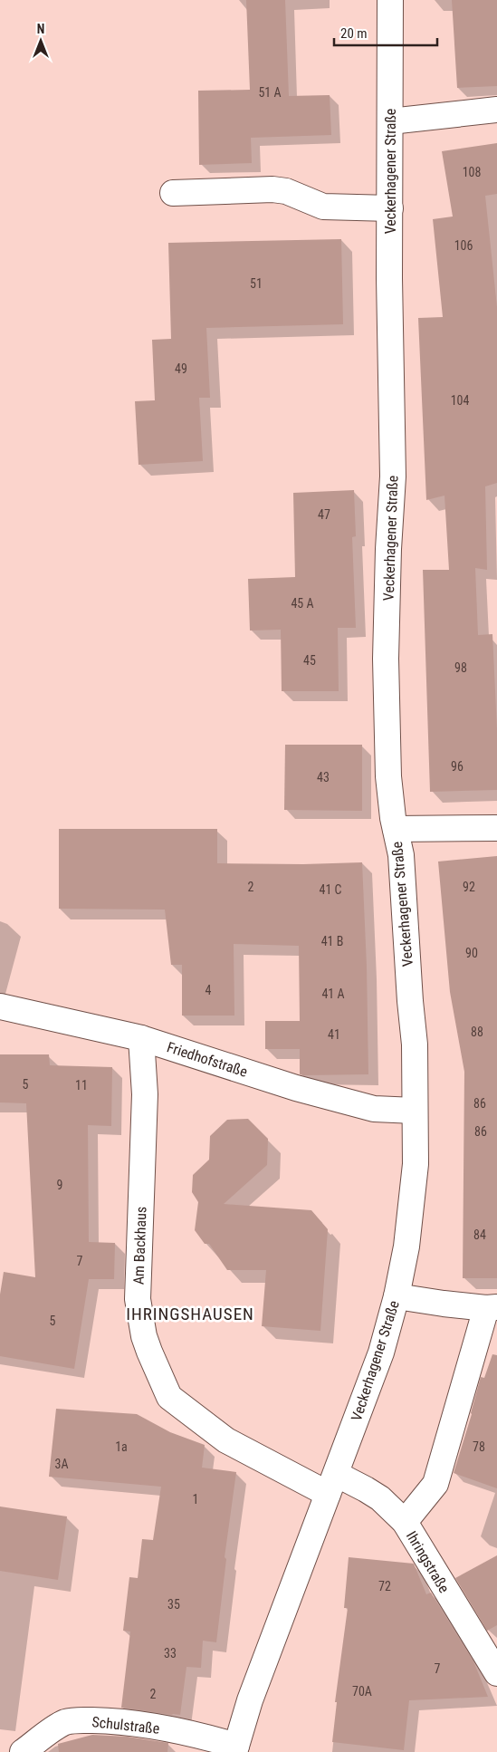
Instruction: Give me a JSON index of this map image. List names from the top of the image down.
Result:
{
  "streets": {
    "street": [
      "Veckerhagener Straße",
      "Friedhofstraße",
      "Am Backhaus",
      "Ihringstraße",
      "Schulstraße"
    ]
  },
  "crossings": [
    ["Veckerhagener Straße", "Friedhofstraße"],
    ["Veckerhagener Straße", "Am Backhaus"],
    ["Veckerhagener Straße", "Ihringstraße"],
    ["Veckerhagener Straße", "Schulstraße"],
    ["Friedhofstraße", "Am Backhaus"],
    ["Am Backhaus", "Ihringstraße"]
  ],
  "districts": ["IHRINGSHAUSEN"],
  "house_numbers": [
    "51 A",
    "108",
    "106",
    "51",
    "49",
    "104",
    "47",
    "45 A",
    "45",
    "98",
    "96",
    "43",
    "2",
    "92",
    "41 C",
    "41 B",
    "90",
    "4",
    "41 A",
    "88",
    "41",
    "5",
    "11",
    "86",
    "86",
    "9",
    "84",
    "7",
    "5",
    "1a",
    "78",
    "3A",
    "1",
    "72",
    "35",
    "33",
    "7",
    "70A",
    "2"
  ],
  "scale_bar": "20 m",
  "north": "top"
}
